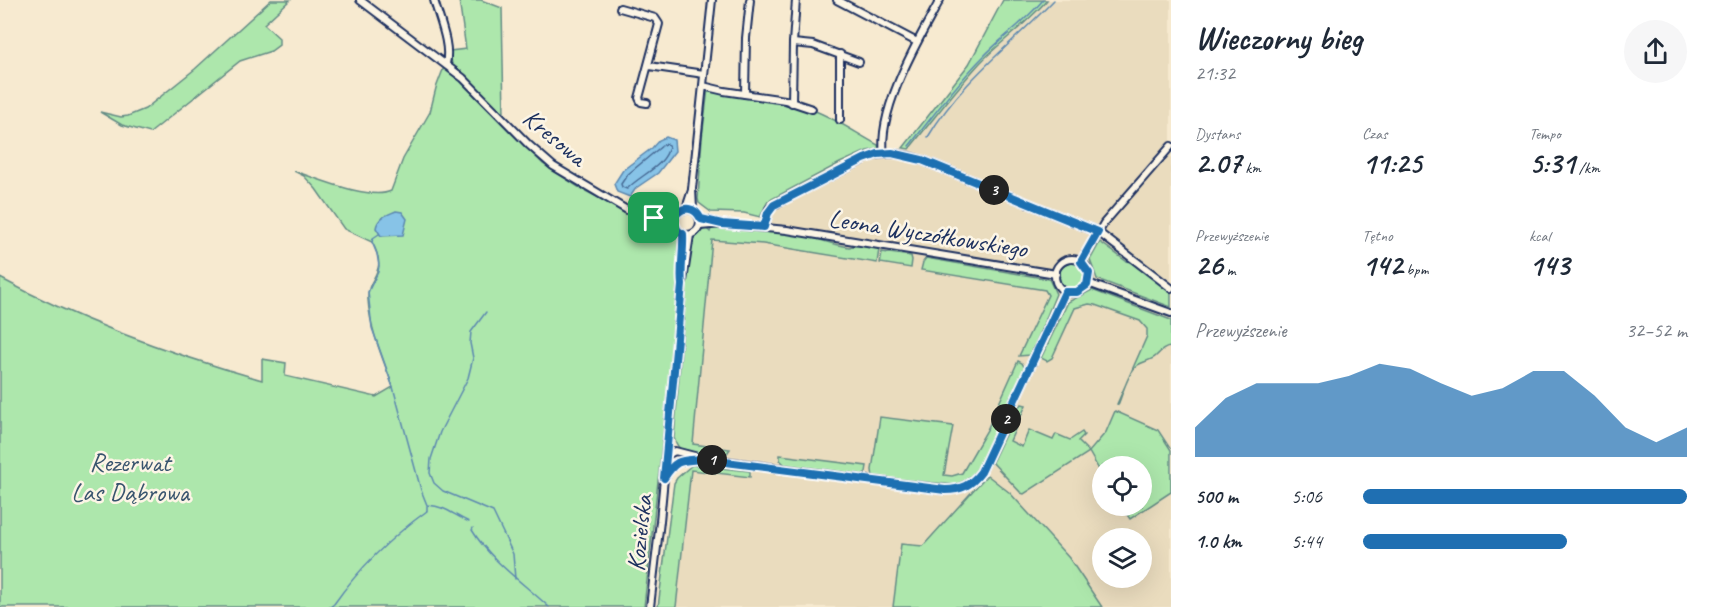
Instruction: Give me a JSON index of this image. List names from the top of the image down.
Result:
{
  "streets": {
    "street": ["Kresowa", "Leona Wyczółkowskiego", "Kozielska"]
  },
  "crossings": [
    ["Kresowa", "Leona Wyczółkowskiego"],
    ["Kresowa", "Kozielska"],
    ["Leona Wyczółkowskiego", "Kozielska"]
  ],
  "parks": ["Rezerwat Las Dąbrowa"],
  "page": {
    "heading": ["Wieczorny bieg", "21:32"],
    "stats": [
      ["Dystans", "2.07 km"],
      ["Czas", "11:25"],
      ["Tempo", "5:31 /km"],
      ["Przewyższenie", "26 m"],
      ["Tętno", "142 bpm"],
      ["kcal", "143"]
    ],
    "pins": ["3", "2", "1"],
    "chart": ["Przewyższenie", "32–52 m"],
    "list": [
      {
        "name": "500 m",
        "note": "5:06"
      },
      {
        "name": "1.0 km",
        "note": "5:44"
      }
    ]
  }
}
